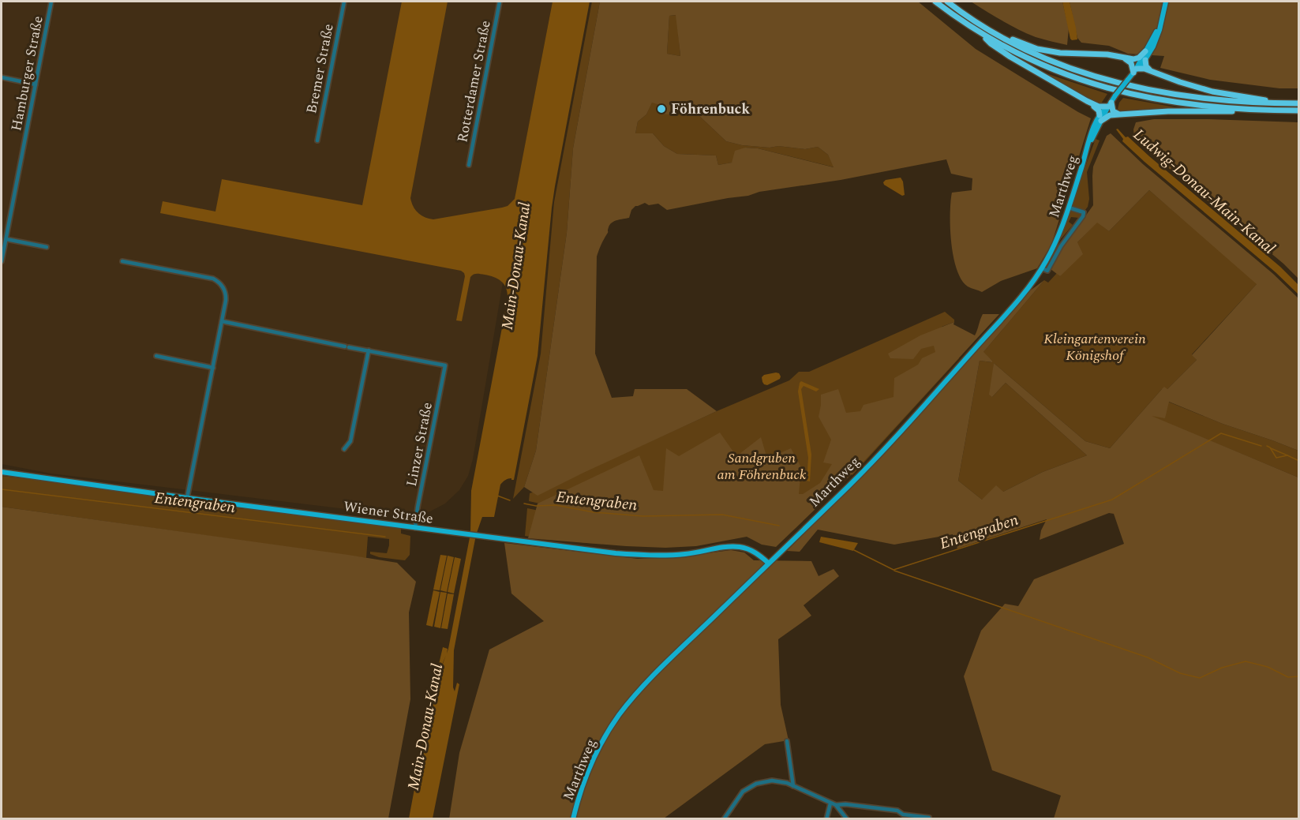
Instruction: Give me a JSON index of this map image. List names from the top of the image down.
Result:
{
  "streets": {
    "main road": ["Marthweg", "Wiener Straße"],
    "street": [
      "Bremer Straße",
      "Hamburger Straße",
      "Rotterdamer Straße",
      "Linzer Straße"
    ]
  },
  "crossings": [
    ["Marthweg", "Wiener Straße"],
    ["Linzer Straße", "Wiener Straße"]
  ],
  "water": ["Ludwig-Donau-Main-Kanal", "Main-Donau-Kanal", "Entengraben"],
  "parks": ["Kleingartenverein Königshof", "Sandgruben am Föhrenbuck"],
  "places": ["Föhrenbuck"]
}
